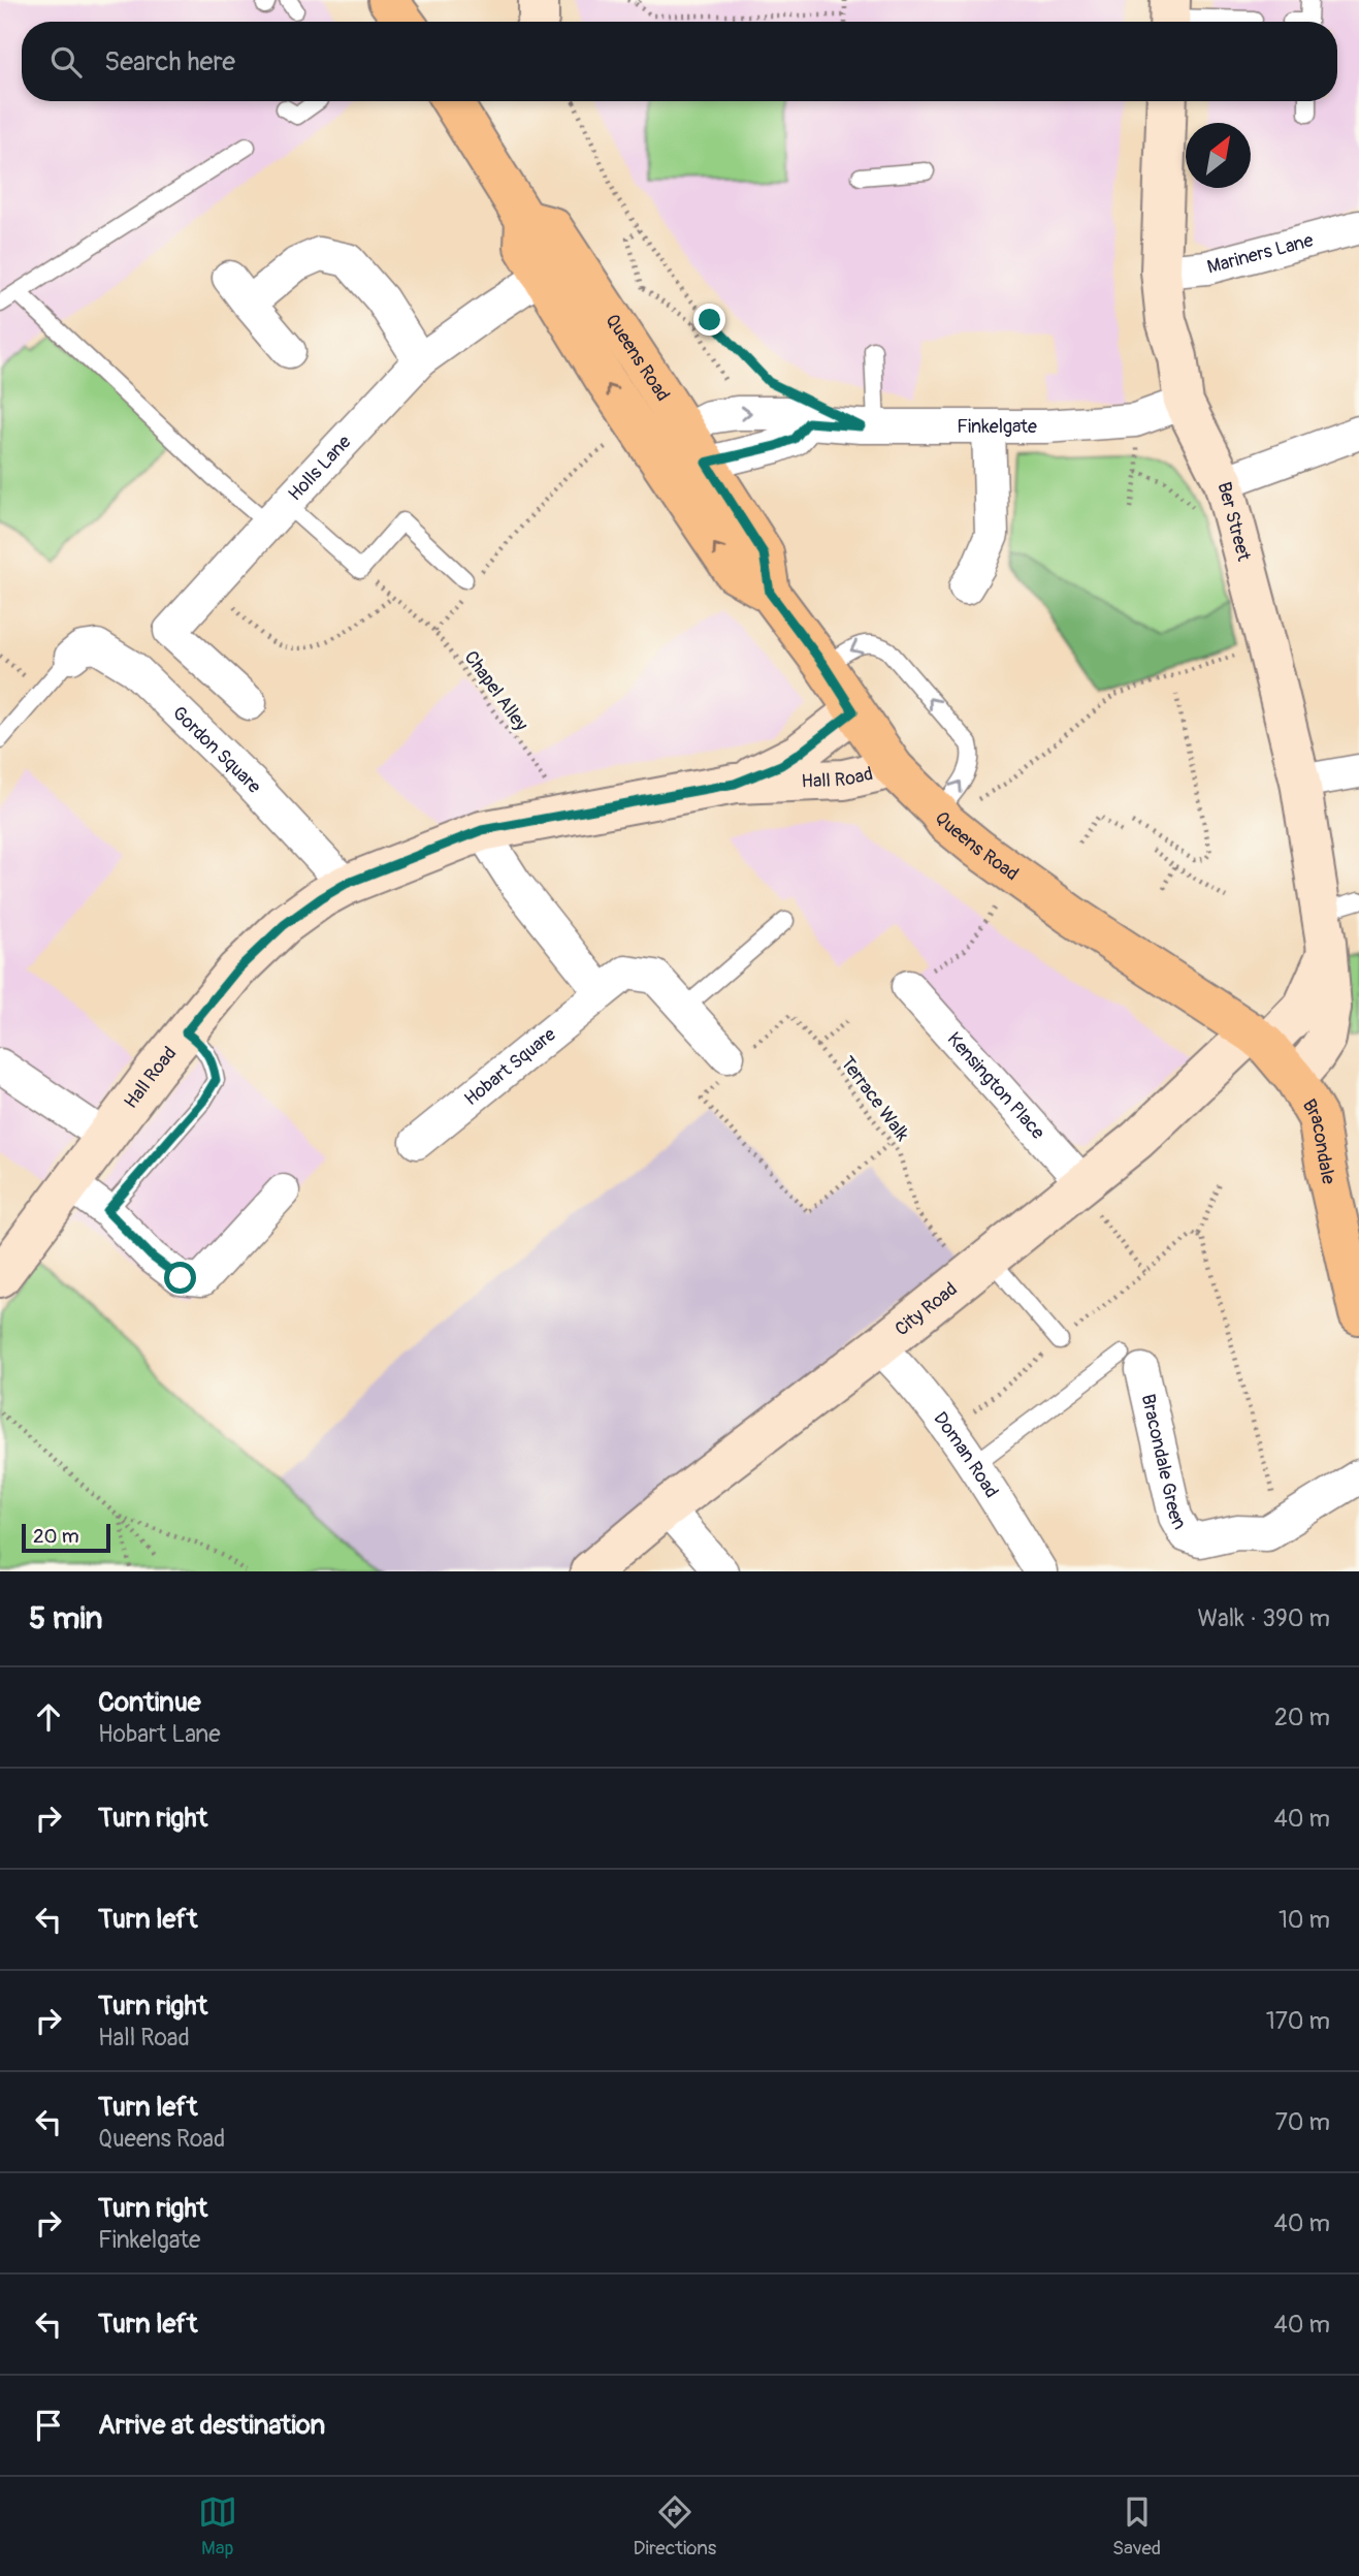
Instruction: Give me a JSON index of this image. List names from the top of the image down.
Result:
{
  "streets": {
    "main road": ["Queens Road", "Bracondale"],
    "street": [
      "Mariners Lane",
      "Finkelgate",
      "Holls Lane",
      "Ber Street",
      "Gordon Square",
      "Hall Road",
      "Hobart Square",
      "Kensington Place",
      "City Road",
      "Doman Road",
      "Bracondale Green"
    ],
    "path": ["Chapel Alley", "Terrace Walk"]
  },
  "crossings": [
    ["Mariners Lane", "Ber Street"],
    ["Queens Road", "Finkelgate"],
    ["Queens Road", "Holls Lane"],
    ["Queens Road", "Hall Road"],
    ["Queens Road", "Bracondale"],
    ["Queens Road", "City Road"],
    ["Finkelgate", "Ber Street"],
    ["Ber Street", "Bracondale"],
    ["Chapel Alley", "Hall Road"],
    ["Gordon Square", "Hall Road"],
    ["Hobart Square", "Terrace Walk"],
    ["Kensington Place", "City Road"],
    ["Terrace Walk", "City Road"],
    ["Bracondale", "City Road"],
    ["City Road", "Doman Road"]
  ],
  "scale_bar": "20 m",
  "north": "top right",
  "page": {
    "search": "Search here",
    "scale": "20 m",
    "heading": ["5 min", "Walk · 390 m"],
    "list": [
      ["Continue", "Hobart Lane", "20 m"],
      ["Turn right", "40 m"],
      ["Turn left", "10 m"],
      ["Turn right", "Hall Road", "170 m"],
      ["Turn left", "Queens Road", "70 m"],
      ["Turn right", "Finkelgate", "40 m"],
      ["Turn left", "40 m"],
      "Arrive at destination"
    ],
    "nav": ["Map", "Directions", "Saved"]
  }
}
